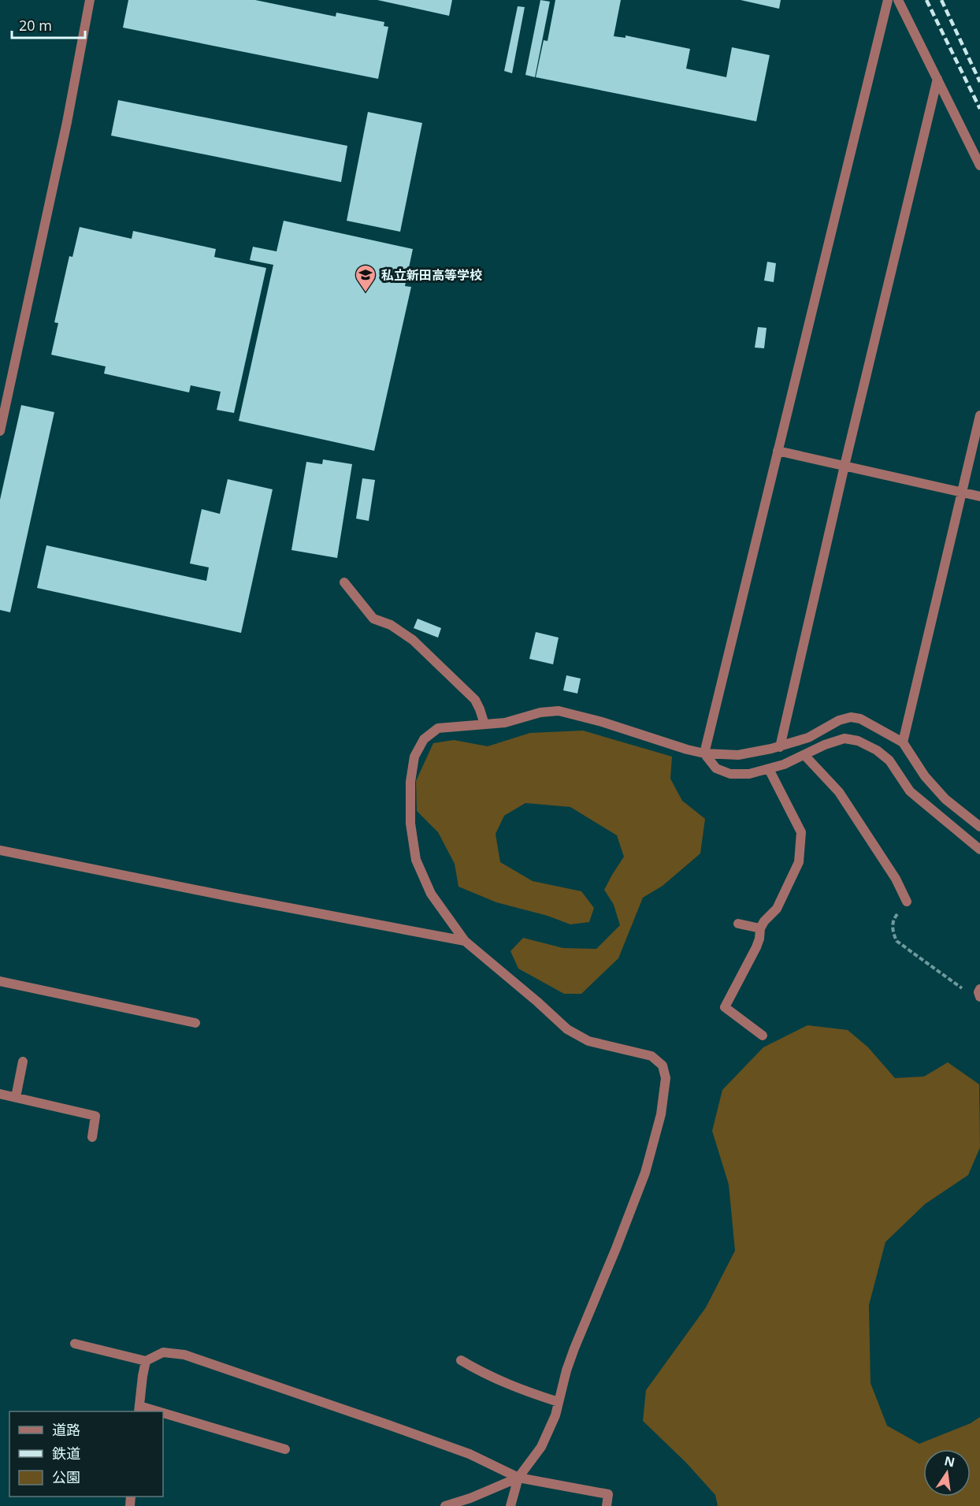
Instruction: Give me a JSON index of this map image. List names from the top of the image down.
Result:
{
  "places": {
    "school or university": ["私立新田高等学校"]
  },
  "legend": ["道路", "鉄道", "公園"],
  "scale_bar": "20 m",
  "north": "top"
}
